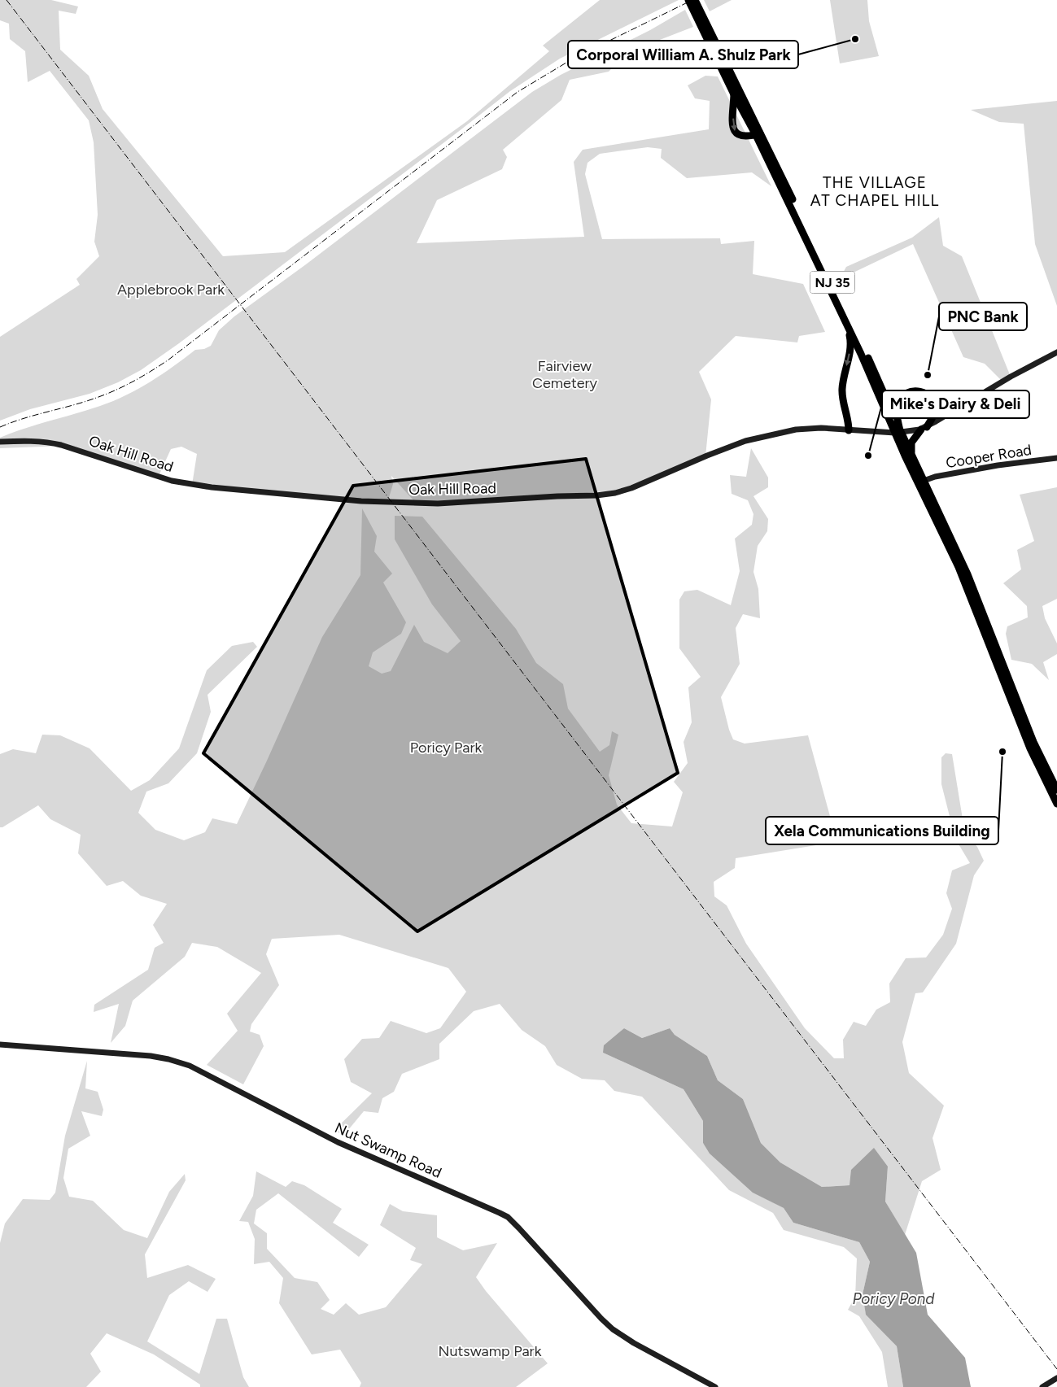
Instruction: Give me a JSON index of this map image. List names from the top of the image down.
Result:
{
  "streets": {
    "highway": ["NJ 35"],
    "street": ["Oak Hill Road", "Cooper Road", "Nut Swamp Road"]
  },
  "crossings": [
    ["NJ 35", "Oak Hill Road"],
    ["NJ 35", "Cooper Road"]
  ],
  "districts": ["THE VILLAGE AT CHAPEL HILL"],
  "water": ["Poricy Pond"],
  "parks": [
    "Applebrook Park",
    "Fairview Cemetery",
    "Poricy Park",
    "Nutswamp Park"
  ],
  "places": [
    "Corporal William A. Shulz Park",
    "PNC Bank",
    "Mike's Dairy & Deli",
    "Xela Communications Building"
  ]
}
